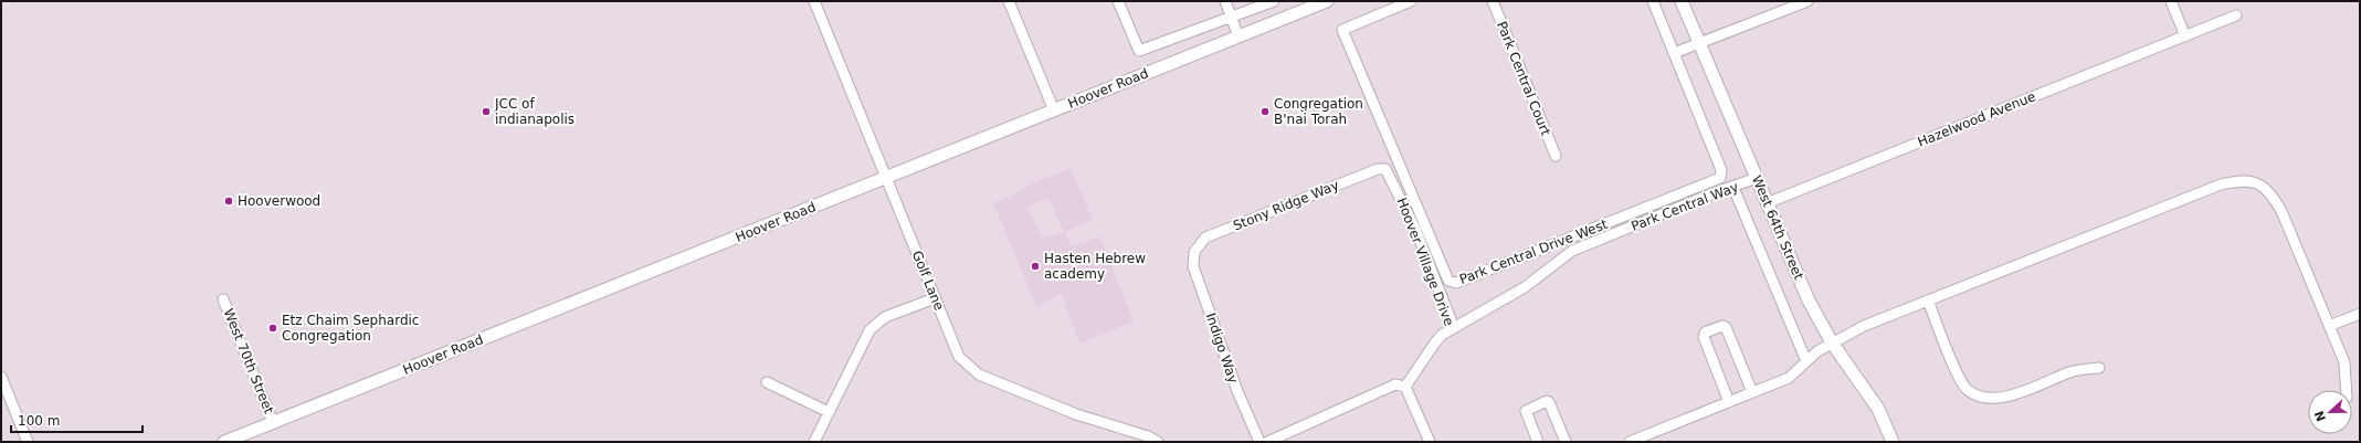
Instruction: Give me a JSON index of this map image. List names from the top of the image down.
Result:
{
  "streets": {
    "street": [
      "Park Central Court",
      "Hoover Road",
      "Hazelwood Avenue",
      "Stony Ridge Way",
      "Park Central Way",
      "West 64th Street",
      "Park Central Drive West",
      "Hoover Village Drive",
      "Golf Lane",
      "Indigo Way",
      "West 70th Street"
    ]
  },
  "crossings": [
    ["Hoover Road", "Golf Lane"],
    ["Hoover Road", "West 70th Street"],
    ["Hazelwood Avenue", "West 64th Street"],
    ["Stony Ridge Way", "Hoover Village Drive"],
    ["Stony Ridge Way", "Indigo Way"],
    ["Park Central Way", "West 64th Street"],
    ["Park Central Way", "Hoover Village Drive"]
  ],
  "places": [
    "JCC of indianapolis",
    "Congregation B'nai Torah",
    "Hooverwood",
    "Hasten Hebrew academy",
    "Etz Chaim Sephardic Congregation"
  ],
  "scale_bar": "100 m",
  "north": "left"
}
